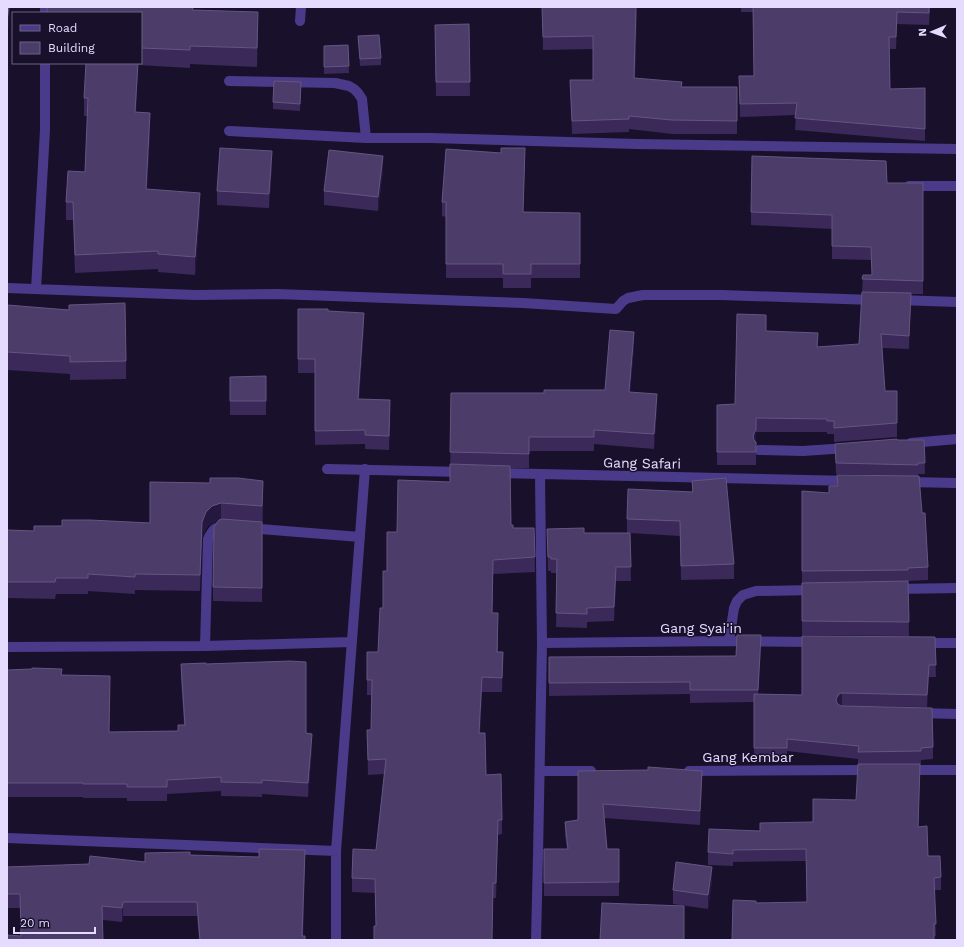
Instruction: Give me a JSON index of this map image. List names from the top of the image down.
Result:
{
  "streets": {
    "street": ["Gang Safari", "Gang Syai'in", "Gang Kembar"]
  },
  "legend": ["Road", "Building"],
  "scale_bar": "20 m",
  "north": "left"
}
